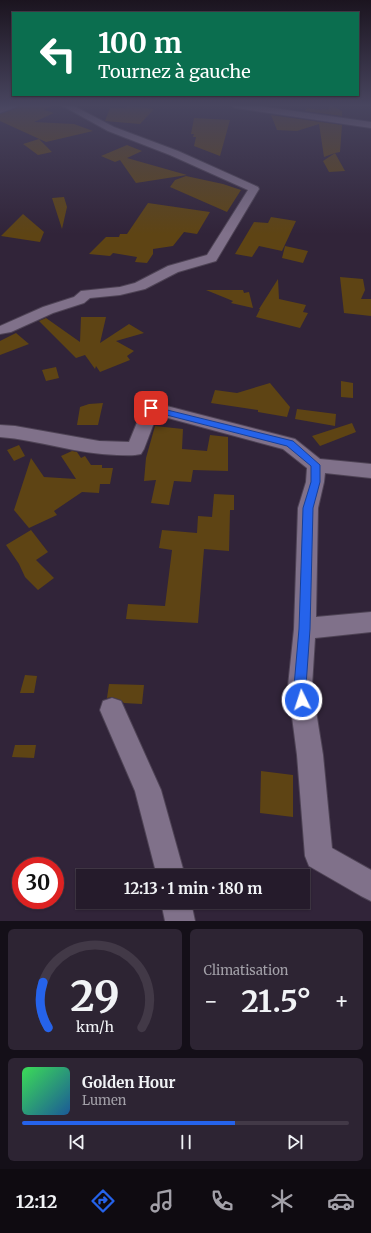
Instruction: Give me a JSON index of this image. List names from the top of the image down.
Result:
{
  "page": {
    "turn": ["100 m", "Tournez à gauche"],
    "limit": "30",
    "trip": "12:13 · 1 min · 180 m",
    "tile": "Climatisation",
    "heat": ["−", "21.5°", "+"],
    "song": ["Golden Hour", "Lumen"],
    "tabs": "12:12",
    "gauge": ["29", "km/h"]
  }
}
